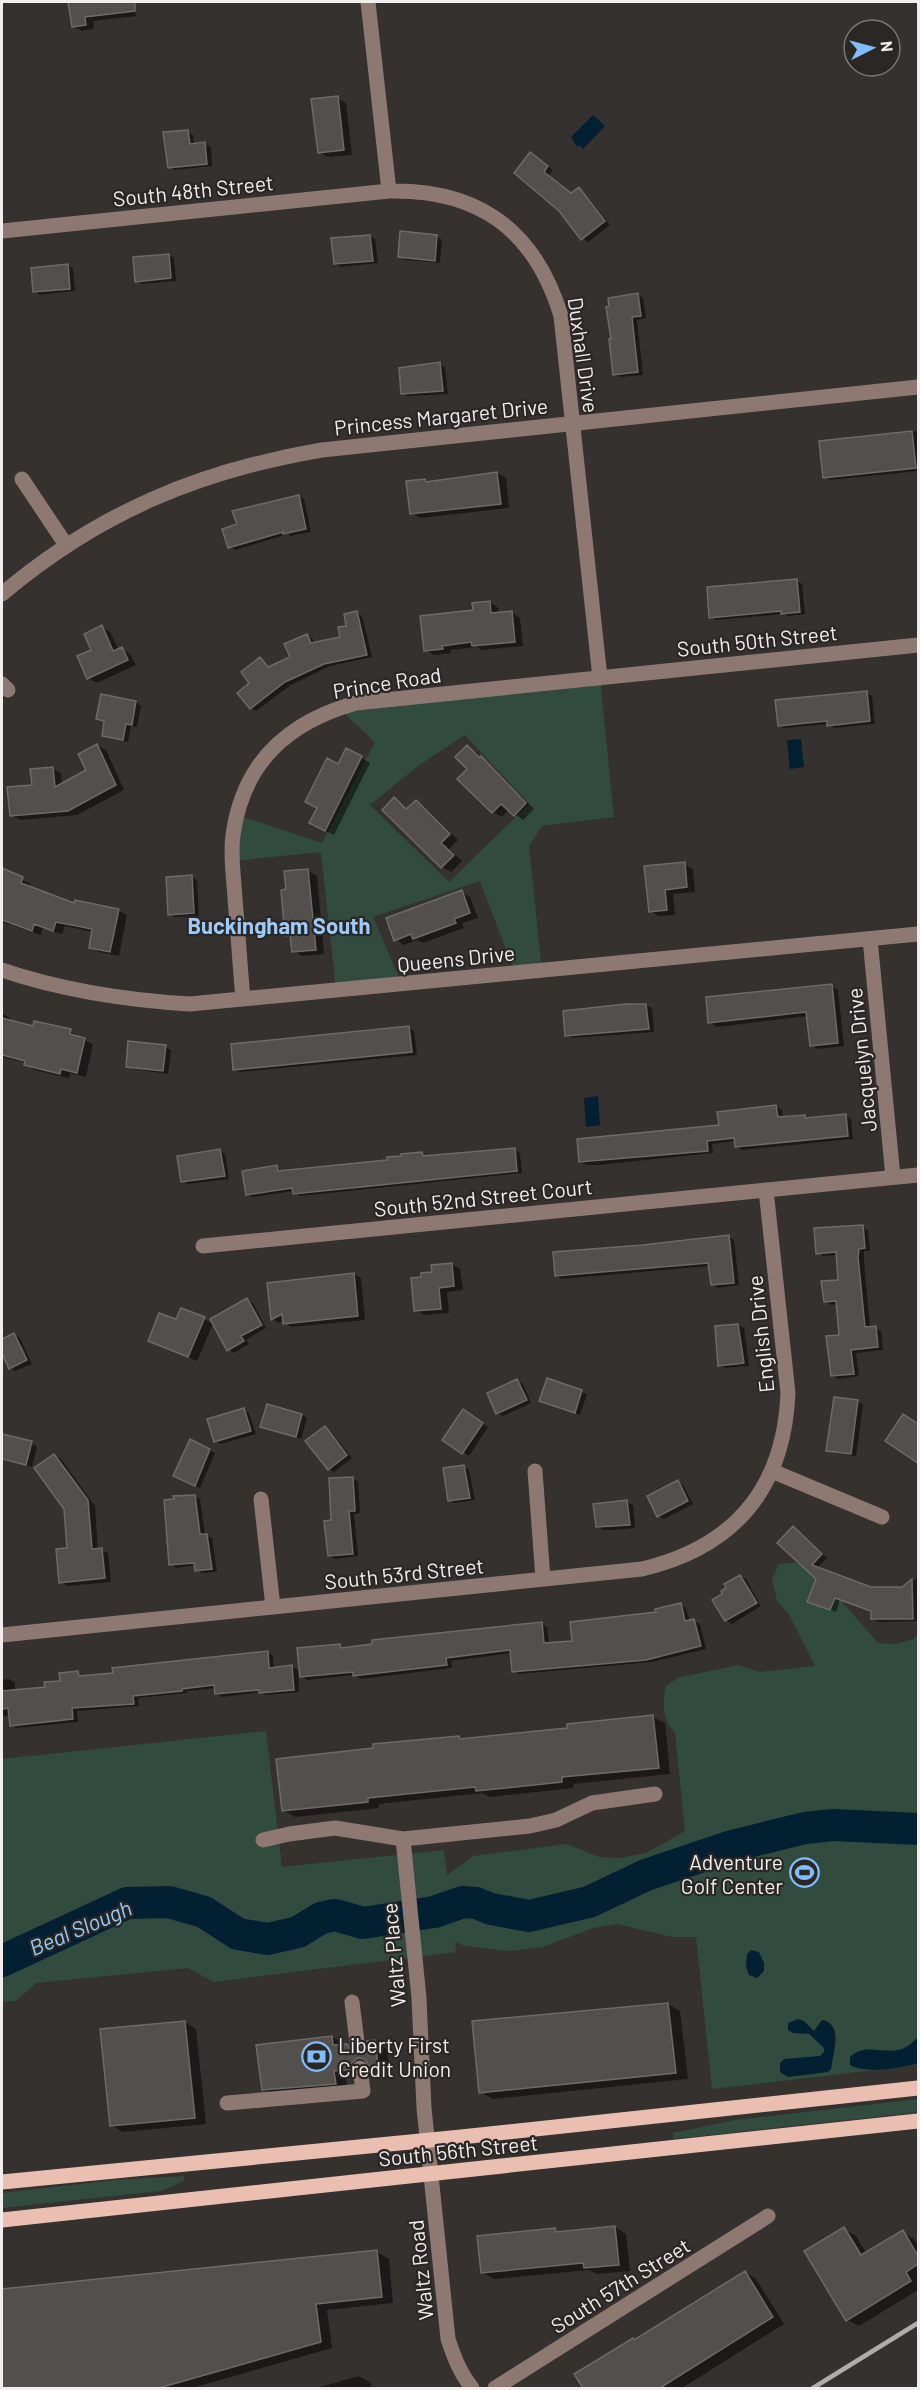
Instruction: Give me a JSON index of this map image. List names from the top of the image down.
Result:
{
  "streets": {
    "main road": ["South 56th Street"],
    "street": [
      "South 48th Street",
      "Duxhall Drive",
      "Princess Margaret Drive",
      "South 50th Street",
      "Prince Road",
      "Queens Drive",
      "Jacquelyn Drive",
      "South 52nd Street Court",
      "English Drive",
      "South 53rd Street",
      "Waltz Place",
      "Waltz Road",
      "South 57th Street"
    ]
  },
  "crossings": [
    ["South 48th Street", "Duxhall Drive"],
    ["Duxhall Drive", "Princess Margaret Drive"],
    ["Duxhall Drive", "South 50th Street"],
    ["Duxhall Drive", "Prince Road"],
    ["South 50th Street", "Prince Road"],
    ["Prince Road", "Queens Drive"],
    ["Queens Drive", "Jacquelyn Drive"],
    ["Jacquelyn Drive", "South 52nd Street Court"],
    ["South 52nd Street Court", "English Drive"],
    ["English Drive", "South 53rd Street"],
    ["Waltz Place", "South 56th Street"],
    ["Waltz Place", "Waltz Road"],
    ["South 56th Street", "Waltz Road"]
  ],
  "districts": ["Buckingham South"],
  "water": ["Beal Slough"],
  "places": {
    "sports": ["Adventure Golf Center"],
    "bank": ["Liberty First Credit Union"]
  },
  "north": "right"
}
